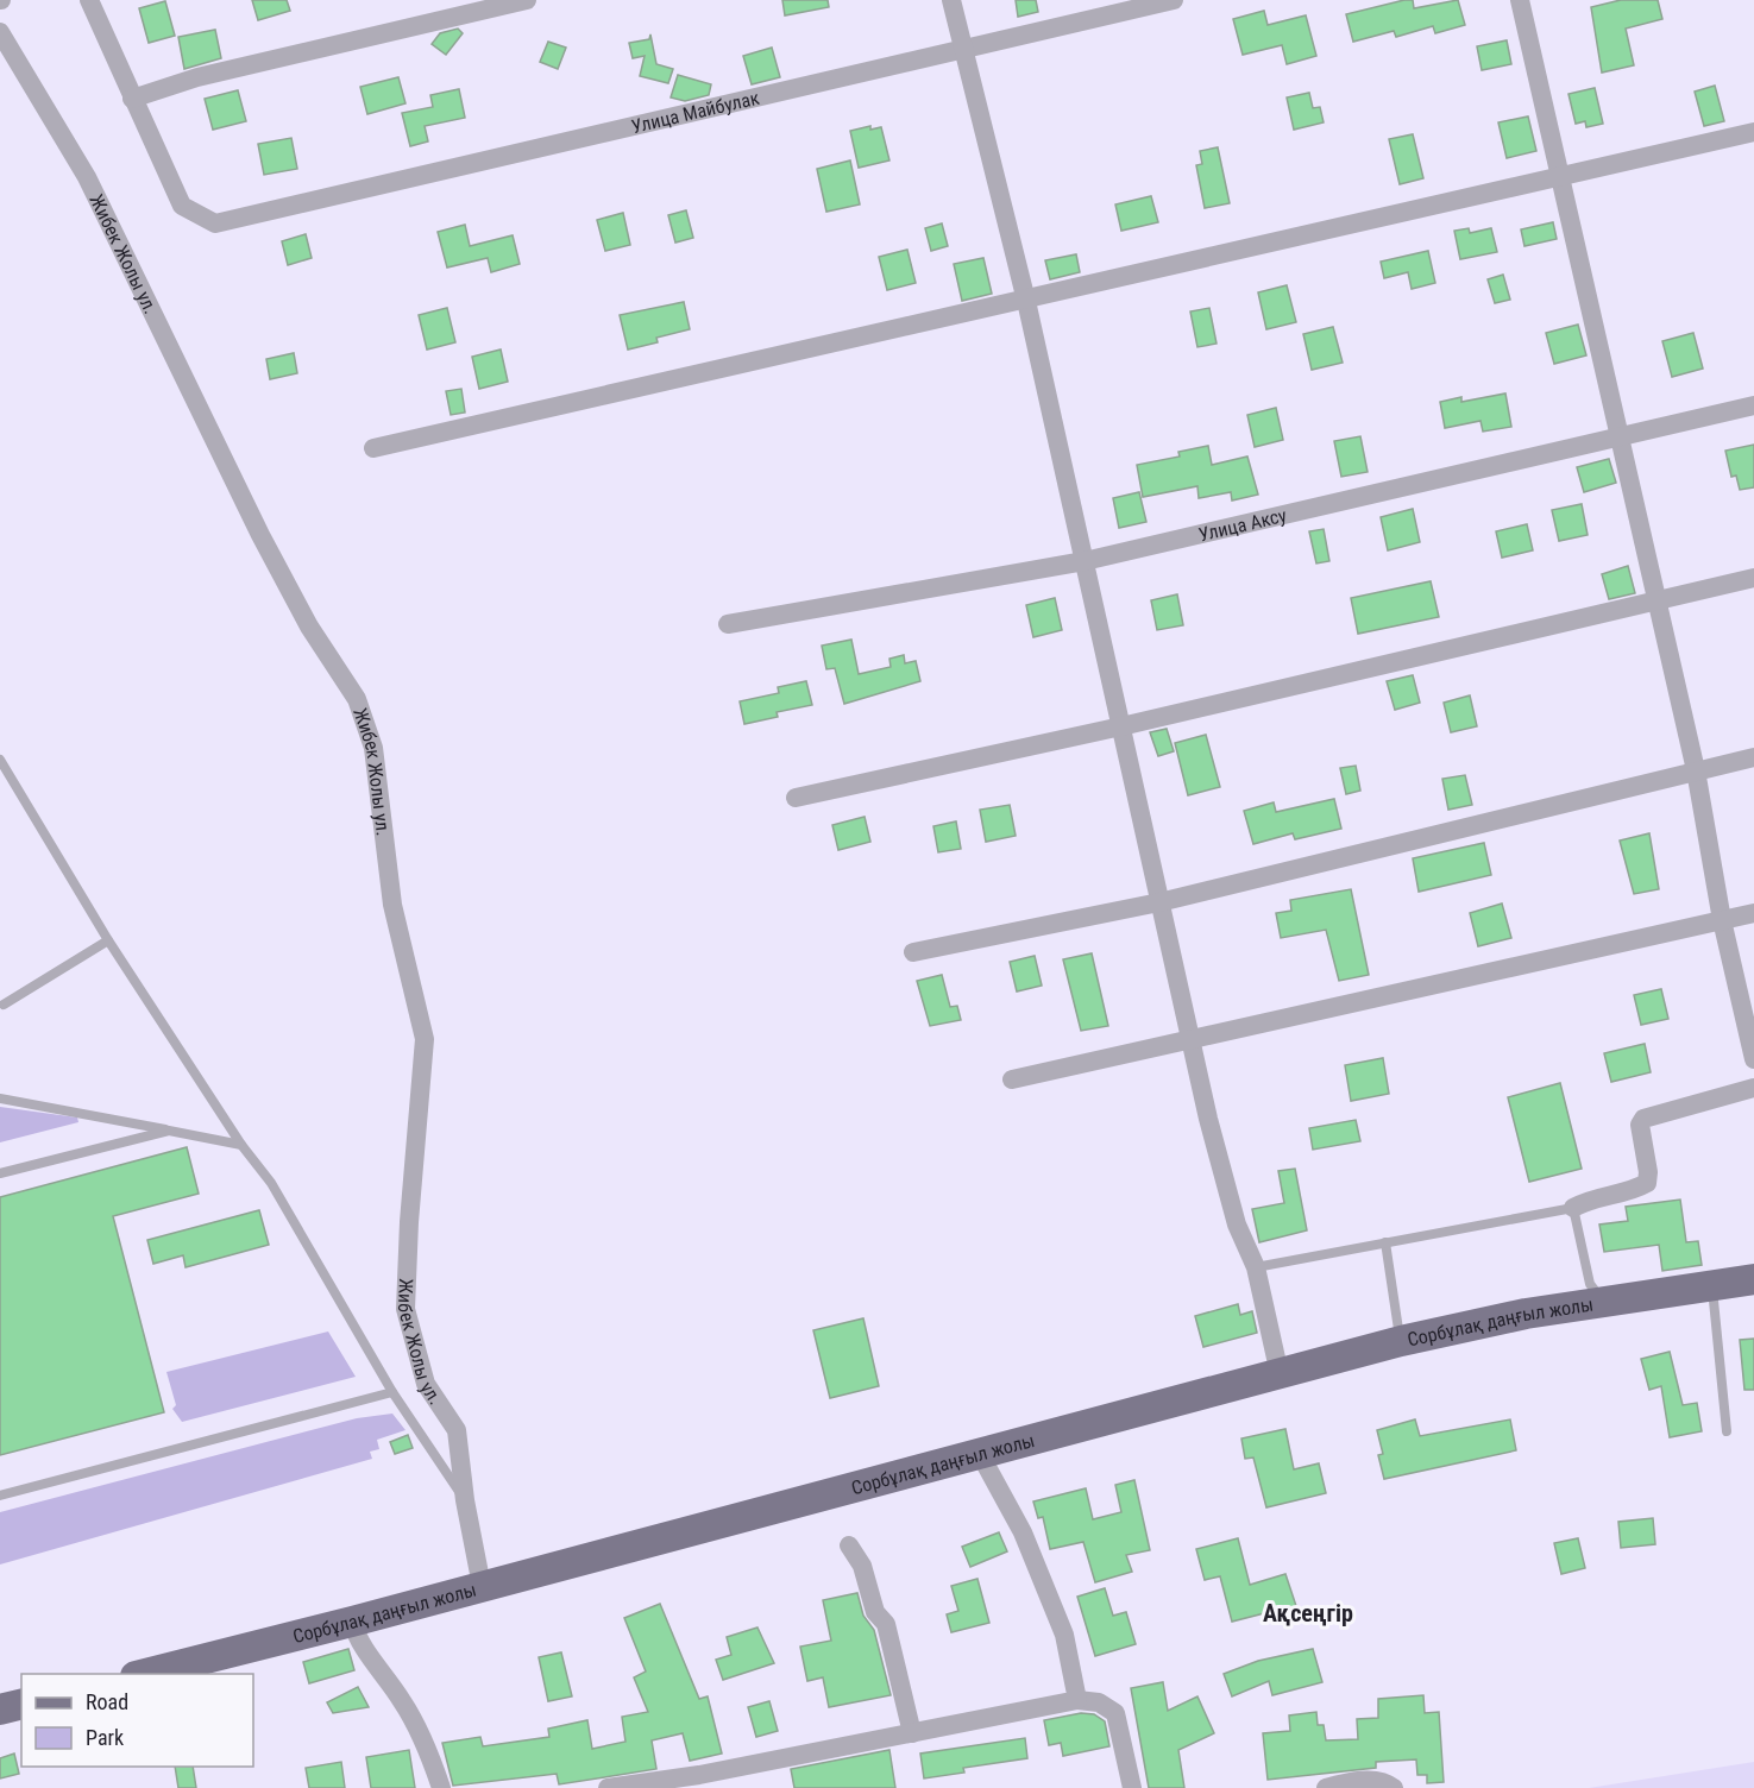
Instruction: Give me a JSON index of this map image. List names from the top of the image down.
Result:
{
  "streets": {
    "main road": ["Сорбұлақ даңғыл жолы"],
    "street": ["Улица Майбулак", "Жибек Жолы ул.", "Улица Аксу"]
  },
  "crossings": [
    ["Жибек Жолы ул.", "Сорбұлақ даңғыл жолы"]
  ],
  "districts": ["Ақсеңгір"],
  "legend": ["Road", "Park"]
}
